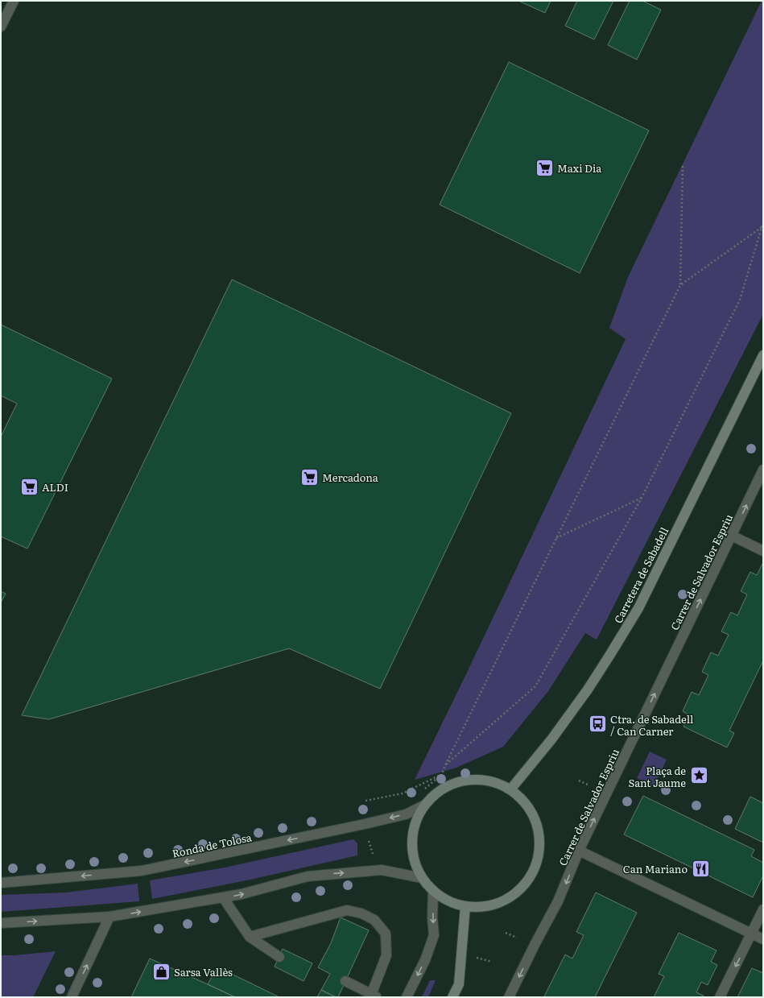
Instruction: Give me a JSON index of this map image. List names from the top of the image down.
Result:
{
  "streets": {
    "street": ["Carrer de Salvador Espriu", "Carretera de Sabadell", "Ronda de Tolosa"]
  },
  "places": {
    "supermarket": ["Maxi Dia", "Mercadona", "ALDI"],
    "bus stop": ["Ctra. de Sabadell / Can Carner"],
    "place": ["Plaça de Sant Jaume"],
    "restaurant": ["Can Mariano"],
    "shop": ["Sarsa Vallès"]
  }
}
